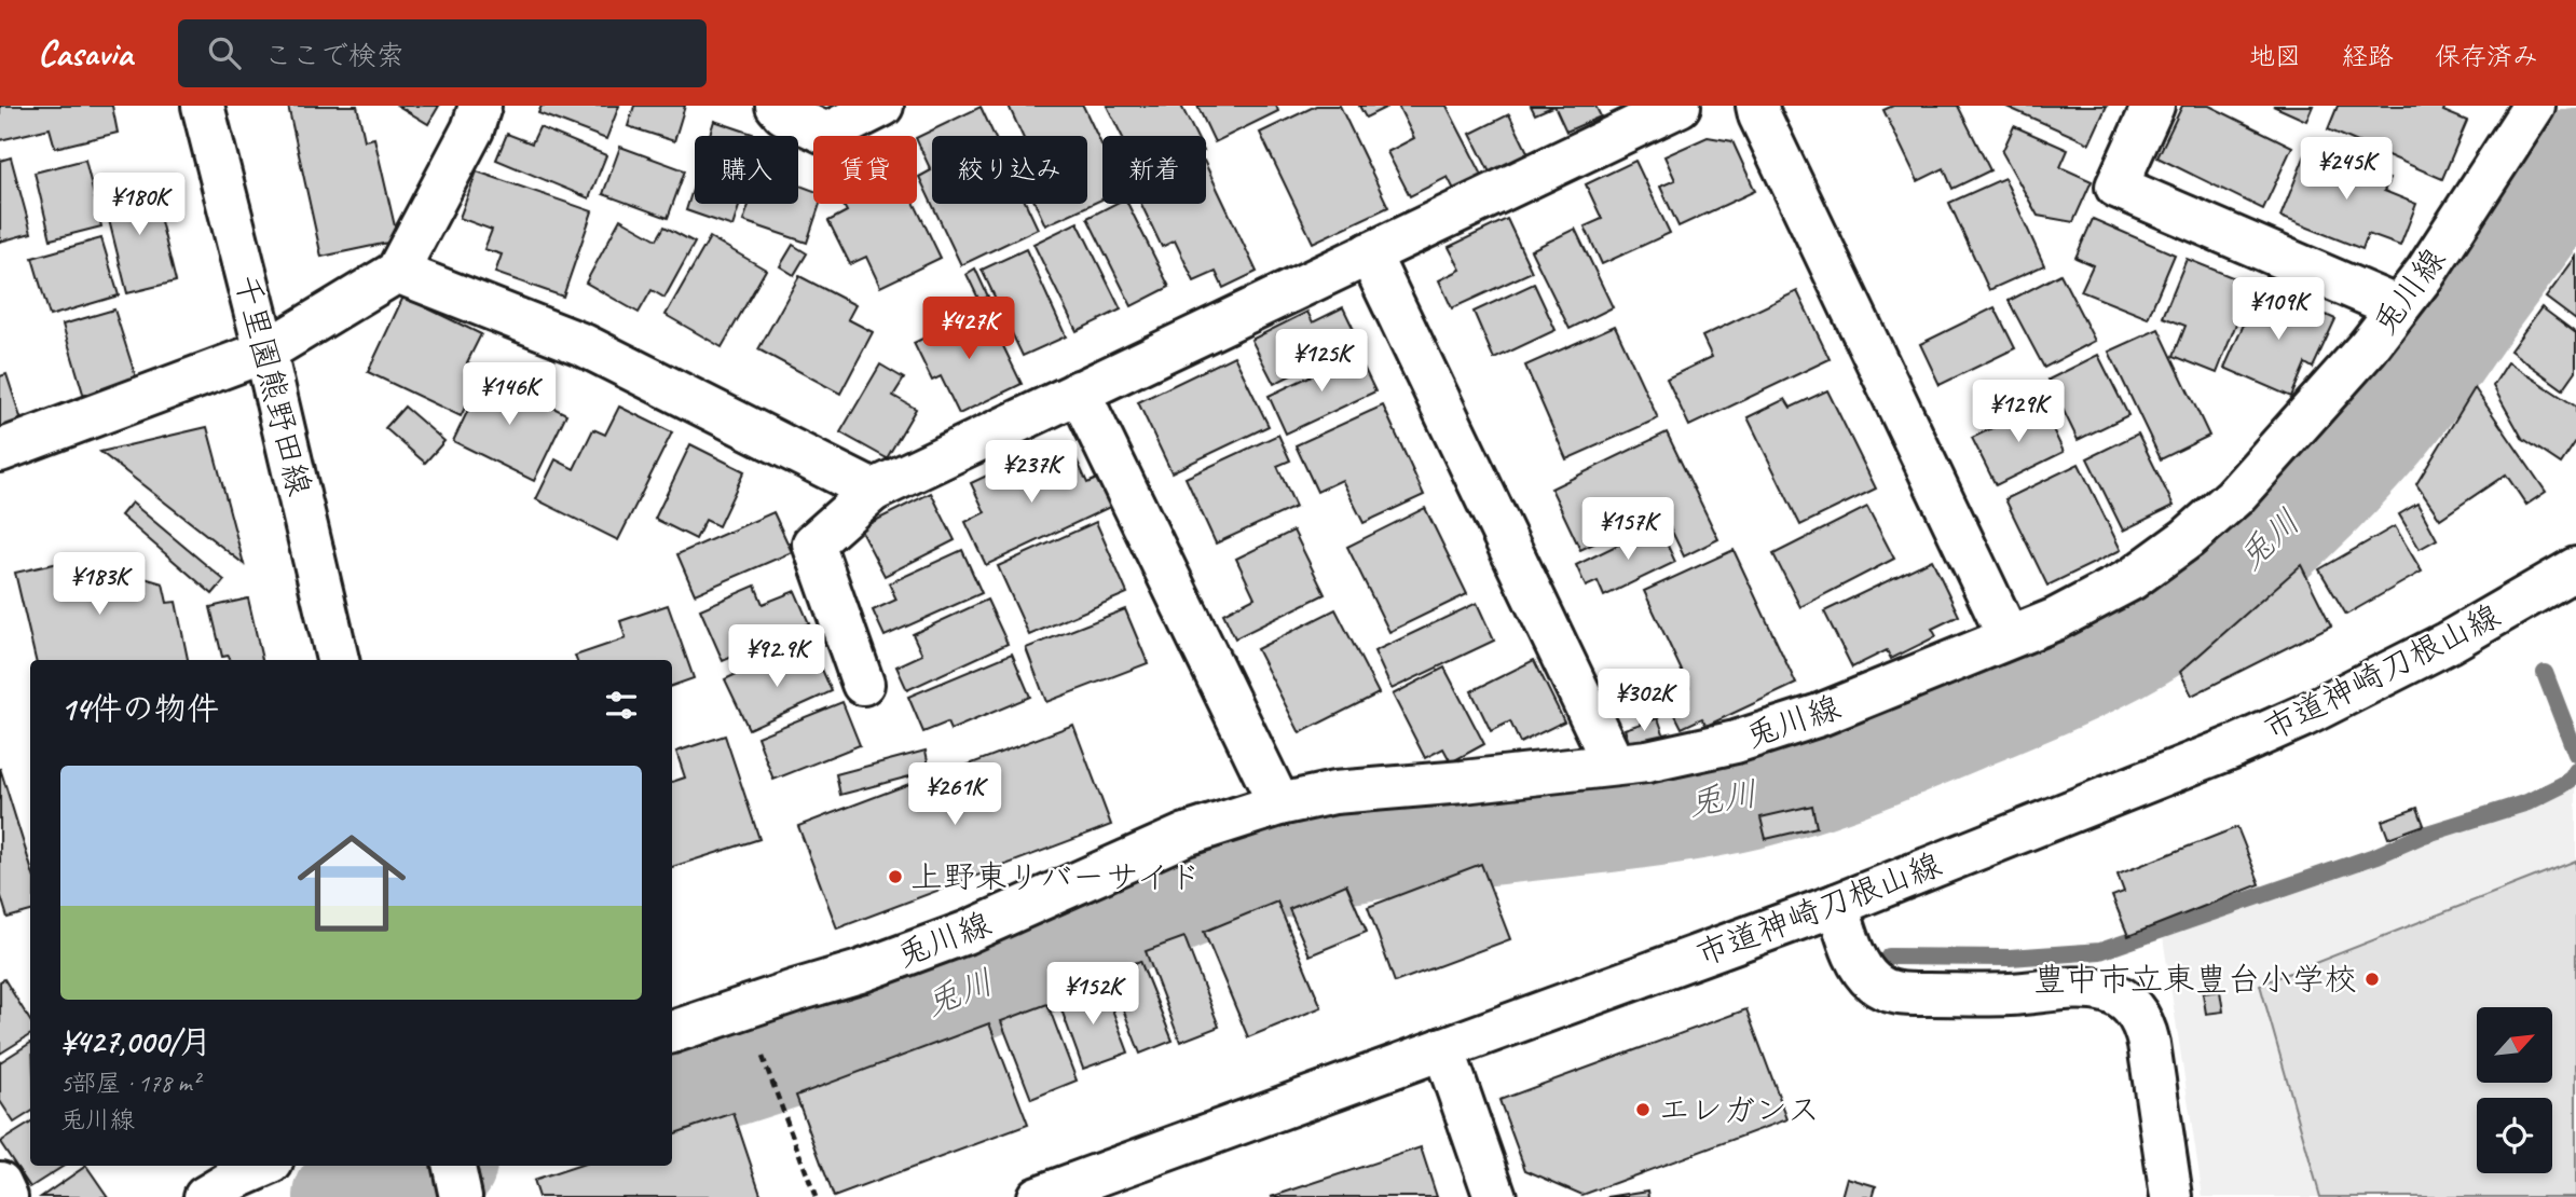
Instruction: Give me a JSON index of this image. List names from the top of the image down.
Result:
{
  "streets": {
    "street": ["兎川線", "千里園熊野田線", "市道神崎刀根山線"]
  },
  "water": ["兎川"],
  "places": ["上野東リバーサイド", "豊中市立東豊台小学校", "エレガンス"],
  "north": "top right",
  "page": {
    "header": "Casavia",
    "search": "ここで検索",
    "nav": ["地図", "経路", "保存済み"],
    "chip": [
      "購入",
      "賃貸",
      "絞り込み",
      "新着"
    ],
    "price": [
      "¥245K",
      "¥180K",
      "¥109K",
      "¥427K",
      "¥125K",
      "¥146K",
      "¥129K",
      "¥237K",
      "¥157K",
      "¥183K",
      "¥92.9K",
      "¥302K",
      "¥261K",
      "¥152K"
    ],
    "heading": "14件の物件",
    "list": [
      {
        "name": "¥427,000/月",
        "note": "5部屋 · 178 m² · 兎川線"
      }
    ]
  }
}
